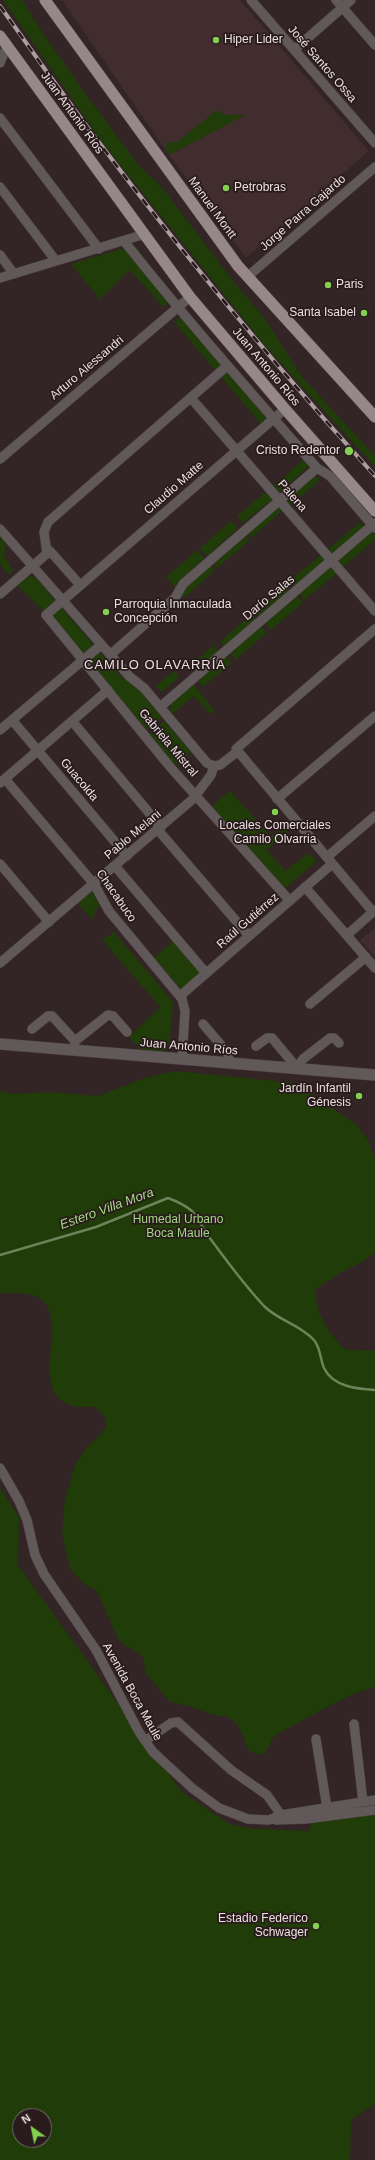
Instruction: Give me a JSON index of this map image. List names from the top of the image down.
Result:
{
  "streets": {
    "main road": ["Juan Antonio Ríos", "Manuel Montt"],
    "street": [
      "José Santos Ossa",
      "Jorge Parra Gajardo",
      "Arturo Alessandri",
      "Claudio Matte",
      "Palena",
      "Darío Salas",
      "Gabriela Mistral",
      "Guacolda",
      "Pablo Melani",
      "Chacabuco",
      "Raúl Gutiérrez",
      "Avenida Boca Maule"
    ]
  },
  "crossings": [
    ["Juan Antonio Ríos", "Arturo Alessandri"],
    ["Juan Antonio Ríos", "Claudio Matte"],
    ["Juan Antonio Ríos", "Chacabuco"],
    ["Manuel Montt", "Jorge Parra Gajardo"],
    ["Claudio Matte", "Palena"],
    ["Claudio Matte", "Gabriela Mistral"],
    ["Palena", "Darío Salas"],
    ["Darío Salas", "Gabriela Mistral"],
    ["Gabriela Mistral", "Pablo Melani"],
    ["Gabriela Mistral", "Raúl Gutiérrez"],
    ["Guacolda", "Pablo Melani"],
    ["Pablo Melani", "Chacabuco"],
    ["Chacabuco", "Raúl Gutiérrez"]
  ],
  "districts": ["CAMILO OLAVARRÍA"],
  "water": ["Estero Villa Mora"],
  "parks": ["Humedal Urbano Boca Maule"],
  "places": [
    "Hiper Lider",
    "Petrobras",
    "Paris",
    "Santa Isabel",
    "Cristo Redentor",
    "Parroquia Inmaculada Concepción",
    "Locales Comerciales Camilo Olvarria",
    "Jardín Infantil Génesis",
    "Estadio Federico Schwager"
  ],
  "north": "top left"
}
